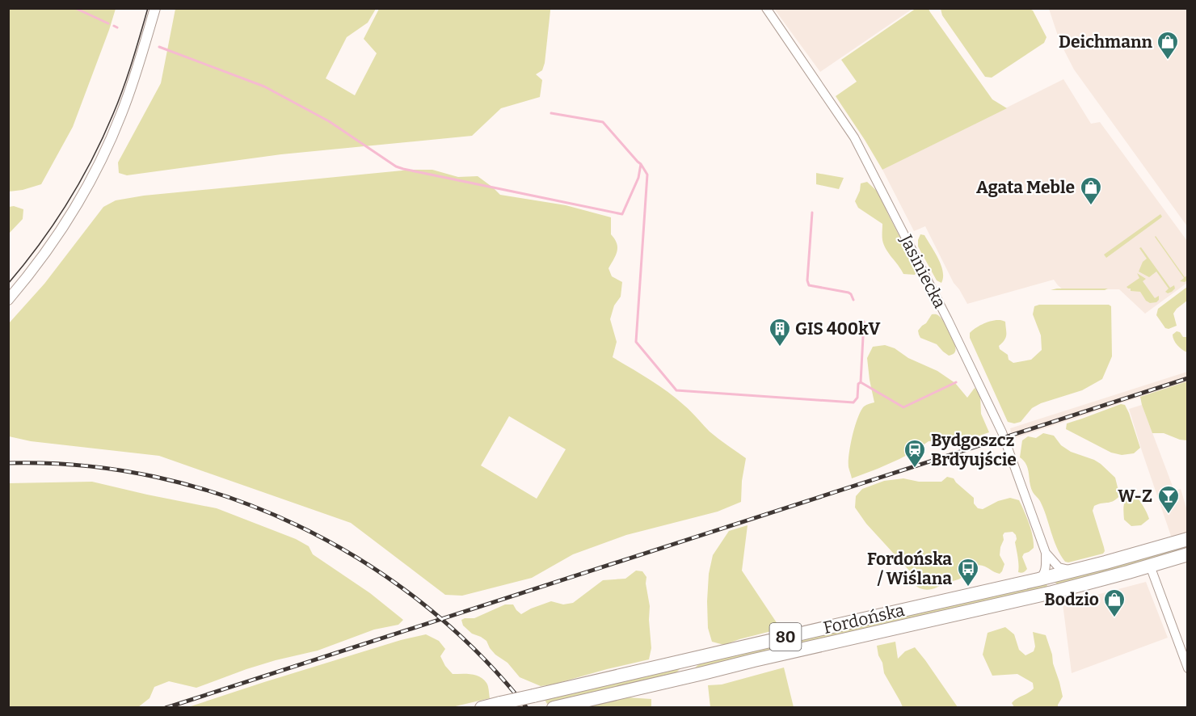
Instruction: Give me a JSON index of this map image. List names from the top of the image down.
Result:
{
  "streets": {
    "main road": ["Fordońska", "80"],
    "street": ["Jasiniecka"]
  },
  "crossings": [
    ["Jasiniecka", "Fordońska"]
  ],
  "places": {
    "shop": ["Deichmann", "Agata Meble", "Bodzio"],
    "building": ["GIS 400kV"],
    "station": ["Bydgoszcz Brdyujście"],
    "bar": ["W-Z"],
    "bus stop": ["Fordońska / Wiślana"]
  }
}
